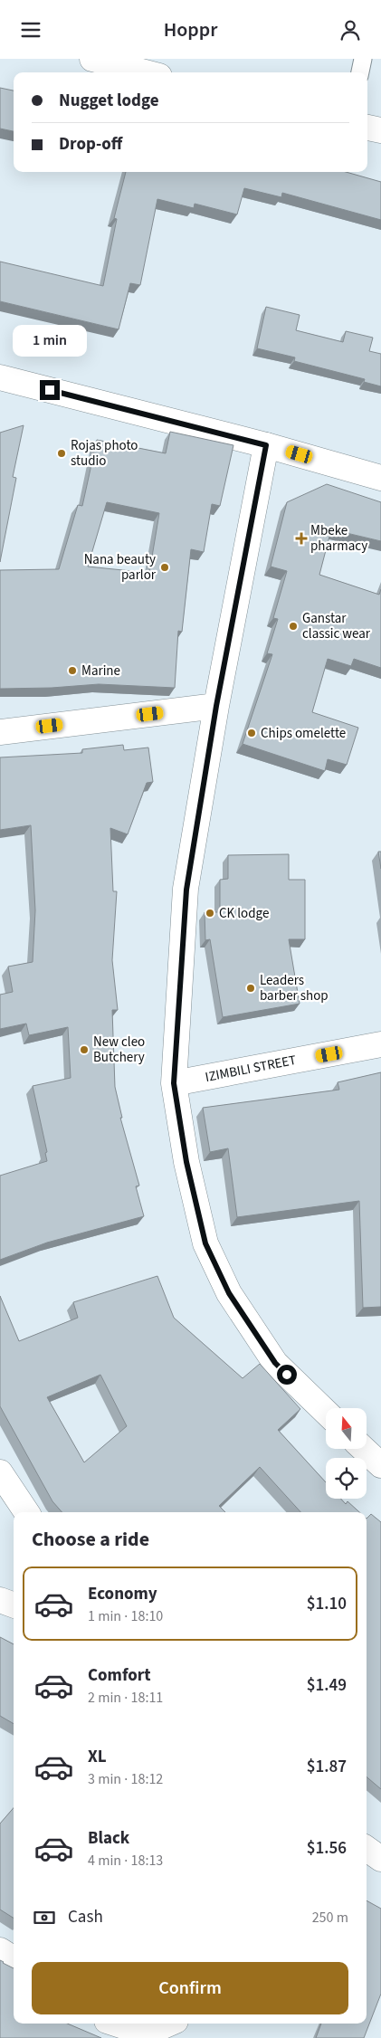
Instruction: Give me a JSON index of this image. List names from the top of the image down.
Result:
{
  "streets": {
    "street": ["IZIMBILI STREET"]
  },
  "places": {
    "other": [
      "Rojas photo studio",
      "Nana beauty parlor",
      "Ganstar classic wear",
      "Marine",
      "Chips omelette",
      "CK lodge",
      "Leaders barber shop",
      "New cleo Butchery"
    ],
    "health": ["Mbeke pharmacy"]
  },
  "north": "top",
  "page": {
    "header": "Hoppr",
    "banner": ["Nugget lodge", "Drop-off"],
    "bubble": "1 min",
    "heading": "Choose a ride",
    "list": [
      {
        "name": "Economy",
        "note": "1 min · 18:10",
        "value": "$1.10"
      },
      {
        "name": "Comfort",
        "note": "2 min · 18:11",
        "value": "$1.49"
      },
      {
        "name": "XL",
        "note": "3 min · 18:12",
        "value": "$1.87"
      },
      {
        "name": "Black",
        "note": "4 min · 18:13",
        "value": "$1.56"
      }
    ],
    "pay": ["Cash", "250 m"],
    "buttons": "Confirm"
  }
}
